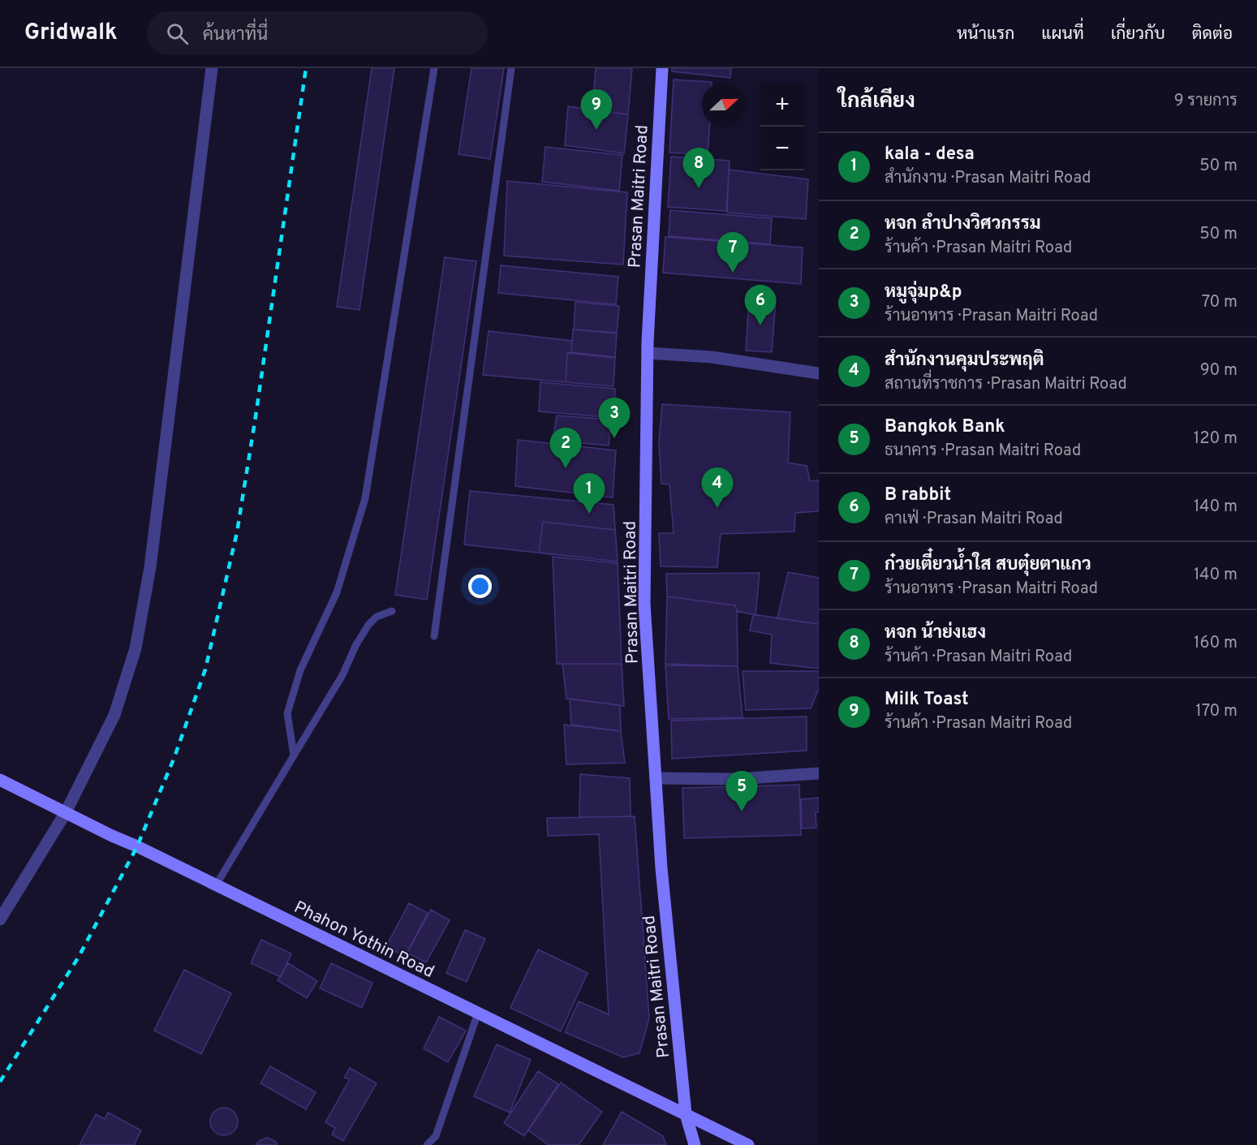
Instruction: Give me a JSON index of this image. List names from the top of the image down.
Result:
{
  "streets": {
    "street": ["Prasan Maitri Road", "Phahon Yothin Road"]
  },
  "crossings": [
    ["Prasan Maitri Road", "Phahon Yothin Road"]
  ],
  "north": "right",
  "page": {
    "header": "Gridwalk",
    "search": "ค้นหาที่นี่",
    "nav": [
      "หน้าแรก",
      "แผนที่",
      "เกี่ยวกับ",
      "ติดต่อ"
    ],
    "heading": ["ใกล้เคียง", "9 รายการ"],
    "map_buttons": ["+", "−"],
    "pins": [
      "9",
      "8",
      "7",
      "6",
      "3",
      "2",
      "4",
      "1",
      "5"
    ],
    "list": [
      {
        "mark": "1",
        "name": "kala - desa",
        "note": "สำนักงาน · Prasan Maitri Road",
        "value": "50 m"
      },
      {
        "mark": "2",
        "name": "หจก ลำปางวิศวกรรม",
        "note": "ร้านค้า · Prasan Maitri Road",
        "value": "50 m"
      },
      {
        "mark": "3",
        "name": "หมูจุ่มp&p",
        "note": "ร้านอาหาร · Prasan Maitri Road",
        "value": "70 m"
      },
      {
        "mark": "4",
        "name": "สำนักงานคุมประพฤติ",
        "note": "สถานที่ราชการ · Prasan Maitri Road",
        "value": "90 m"
      },
      {
        "mark": "5",
        "name": "Bangkok Bank",
        "note": "ธนาคาร · Prasan Maitri Road",
        "value": "120 m"
      },
      {
        "mark": "6",
        "name": "B rabbit",
        "note": "คาเฟ่ · Prasan Maitri Road",
        "value": "140 m"
      },
      {
        "mark": "7",
        "name": "ก๋วยเตี๋ยวน้ำใส สบตุ๋ยตาแกว",
        "note": "ร้านอาหาร · Prasan Maitri Road",
        "value": "140 m"
      },
      {
        "mark": "8",
        "name": "หจก น้าย่งเฮง",
        "note": "ร้านค้า · Prasan Maitri Road",
        "value": "160 m"
      },
      {
        "mark": "9",
        "name": "Milk Toast",
        "note": "ร้านค้า · Prasan Maitri Road",
        "value": "170 m"
      }
    ]
  }
}
